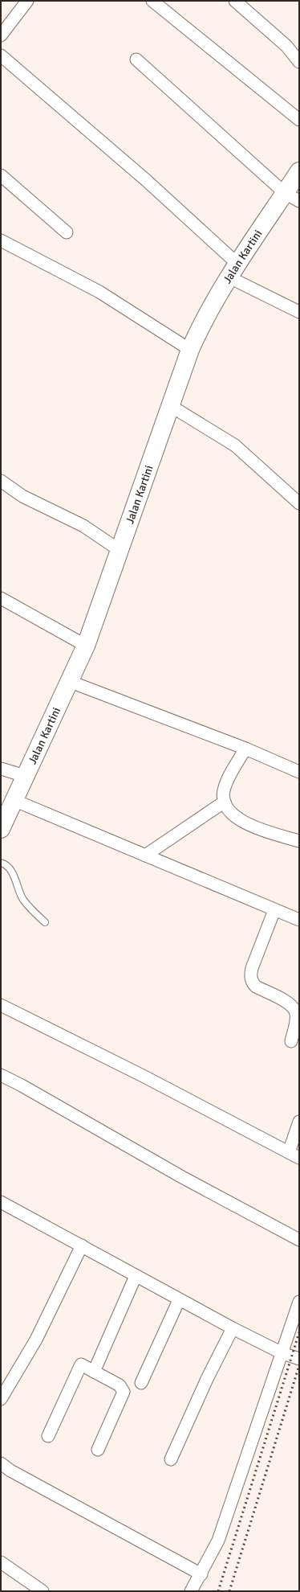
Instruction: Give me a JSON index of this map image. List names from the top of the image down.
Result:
{
  "streets": {
    "street": ["Jalan Kartini"]
  }
}
